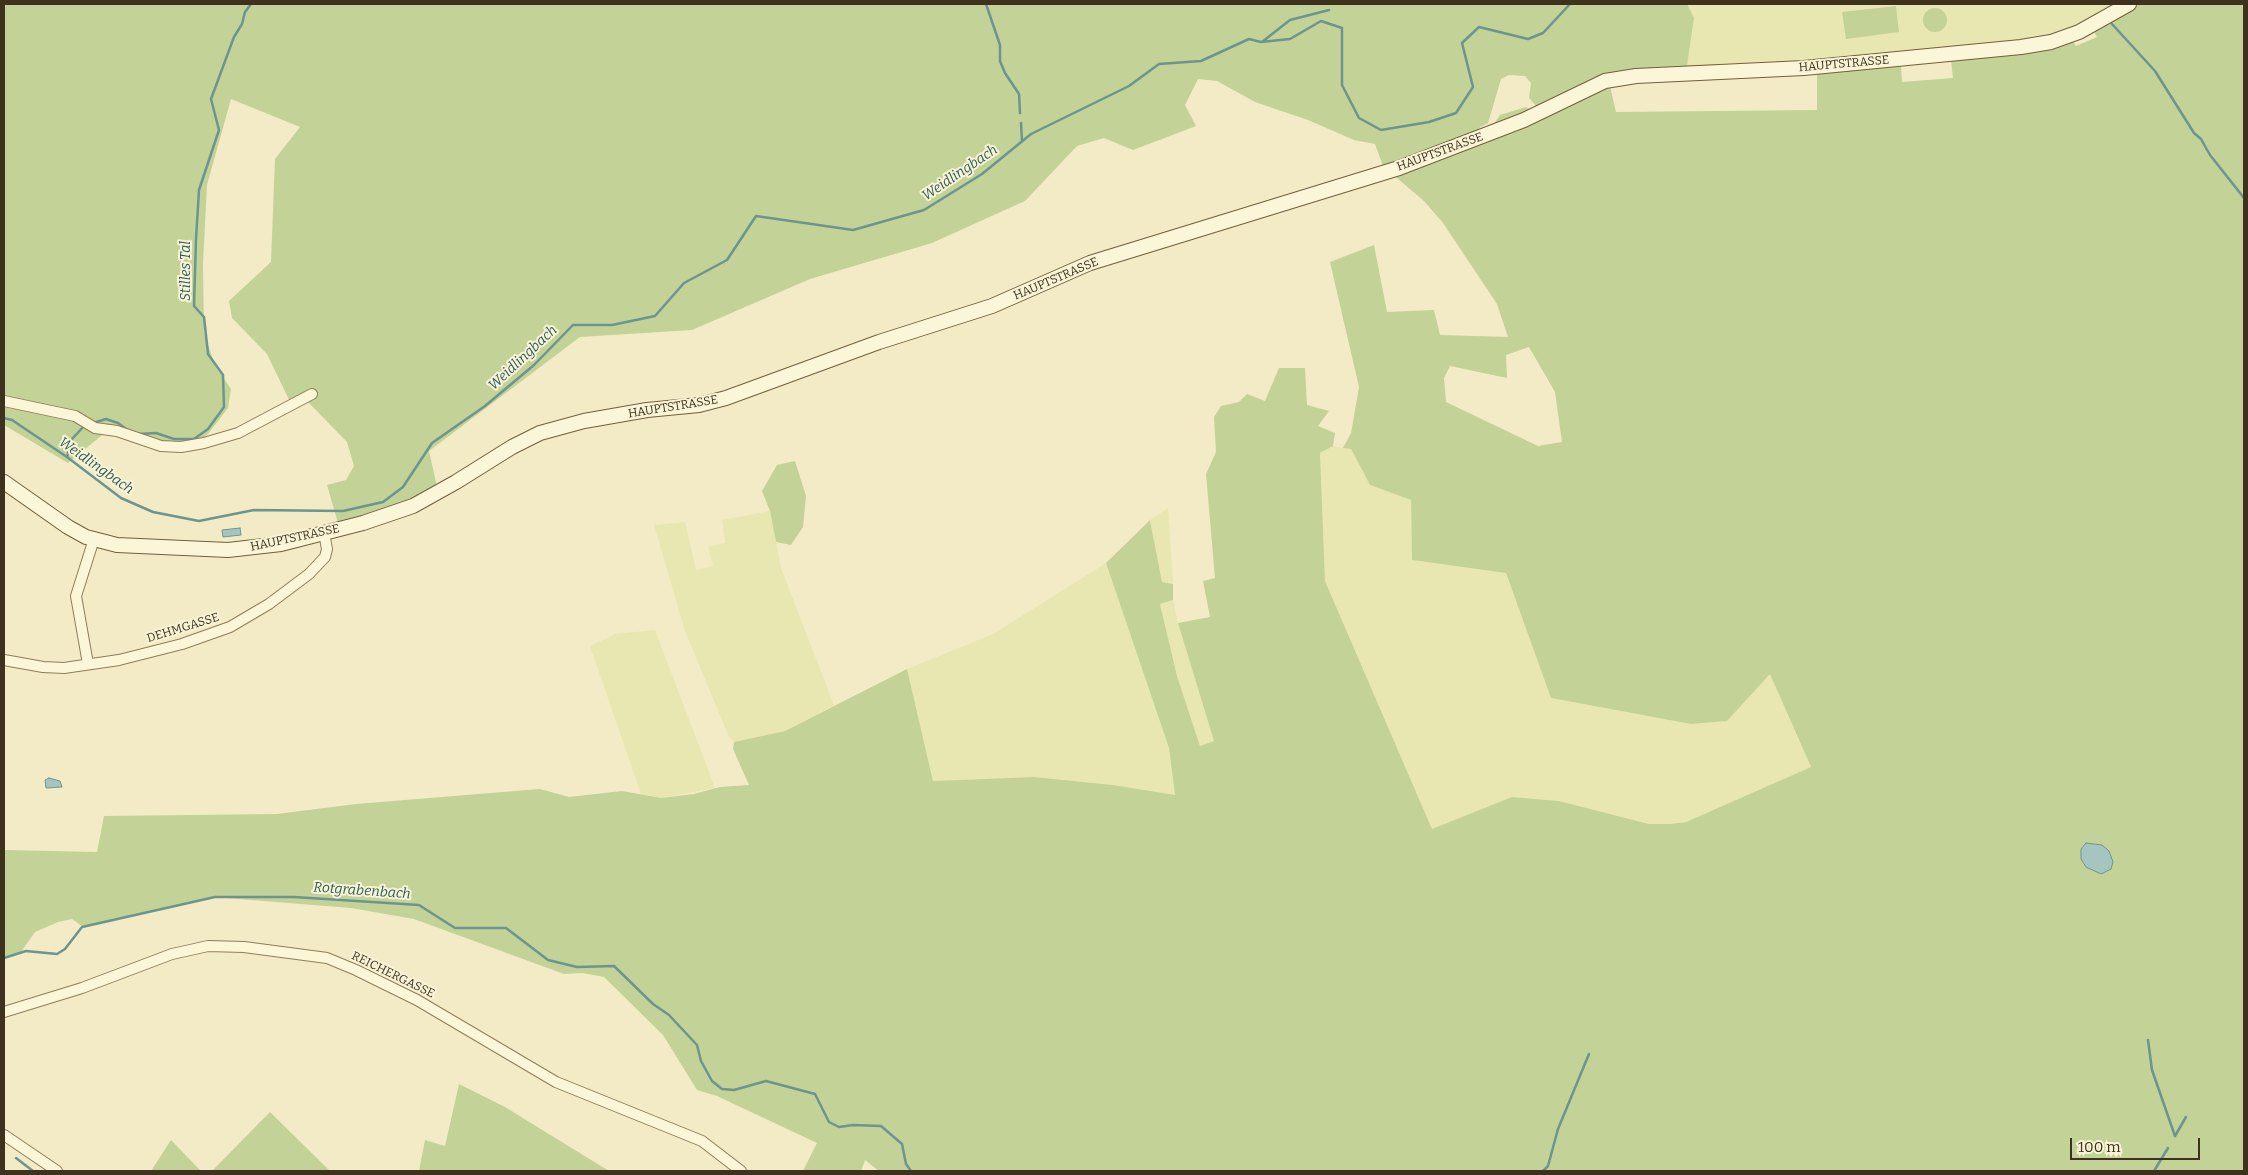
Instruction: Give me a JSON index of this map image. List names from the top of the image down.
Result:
{
  "streets": {
    "main road": ["HAUPTSTRASSE"],
    "street": ["DEHMGASSE", "REICHERGASSE"]
  },
  "crossings": [
    ["HAUPTSTRASSE", "DEHMGASSE"]
  ],
  "water": ["Weidlingbach", "Stilles Tal", "Rotgrabenbach"],
  "scale_bar": "100 m"
}
